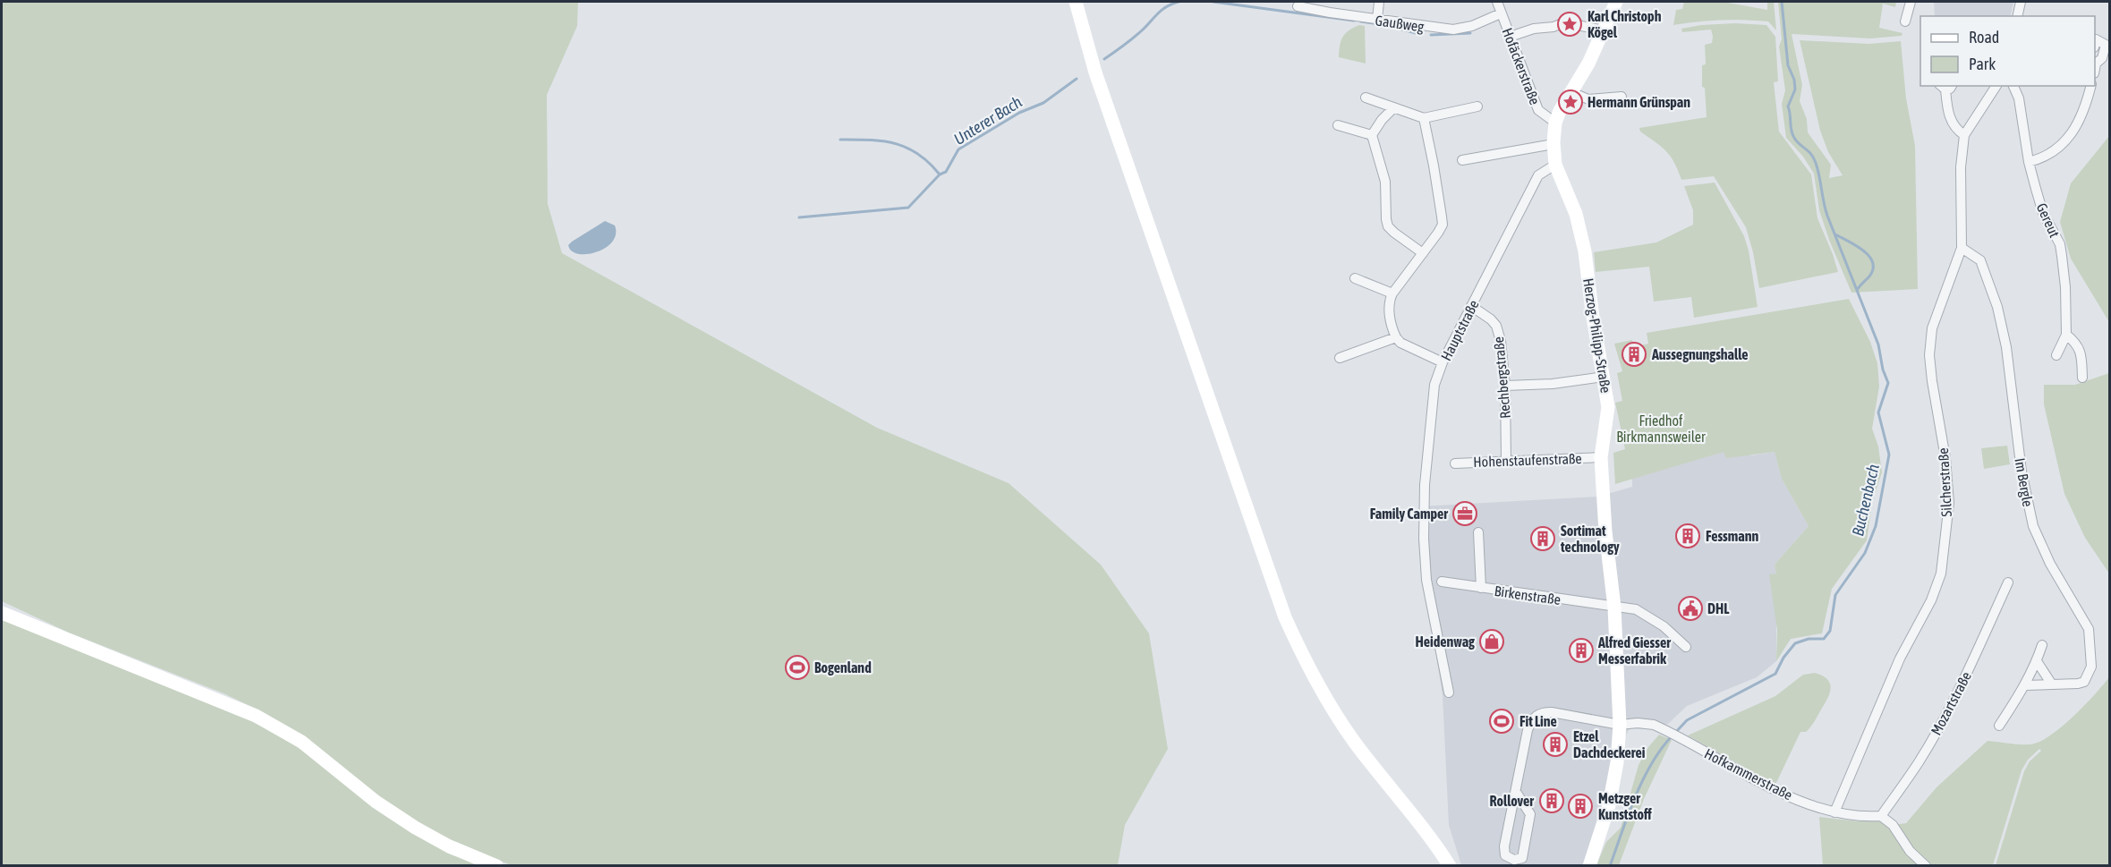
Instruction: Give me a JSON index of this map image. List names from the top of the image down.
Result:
{
  "streets": {
    "street": [
      "Gaußweg",
      "Hofäckerstraße",
      "Gereut",
      "Hauptstraße",
      "Herzog-Philipp-Straße",
      "Rechbergstraße",
      "Hohenstaufenstraße",
      "Silcherstraße",
      "Im Bergle",
      "Birkenstraße",
      "Mozartstraße",
      "Hofkammerstraße"
    ]
  },
  "crossings": [
    ["Gaußweg", "Hofäckerstraße"],
    ["Hauptstraße", "Herzog-Philipp-Straße"],
    ["Hauptstraße", "Rechbergstraße"],
    ["Herzog-Philipp-Straße", "Hohenstaufenstraße"],
    ["Herzog-Philipp-Straße", "Birkenstraße"],
    ["Herzog-Philipp-Straße", "Hofkammerstraße"],
    ["Rechbergstraße", "Hohenstaufenstraße"],
    ["Silcherstraße", "Im Bergle"],
    ["Silcherstraße", "Hofkammerstraße"],
    ["Mozartstraße", "Hofkammerstraße"]
  ],
  "water": ["Unterer Bach", "Buchenbach"],
  "parks": ["Friedhof Birkmannsweiler"],
  "places": {
    "place": ["Karl Christoph Kögel", "Hermann Grünspan"],
    "building": [
      "Aussegnungshalle",
      "Fessmann",
      "Sortimat technology",
      "Alfred Giesser Messerfabrik",
      "Etzel Dachdeckerei",
      "Rollover",
      "Metzger Kunststoff"
    ],
    "office": ["Family Camper"],
    "public building": ["DHL"],
    "shop": ["Heidenwag"],
    "sports": ["Bogenland", "Fit Line"]
  },
  "legend": ["Road", "Park"]
}
